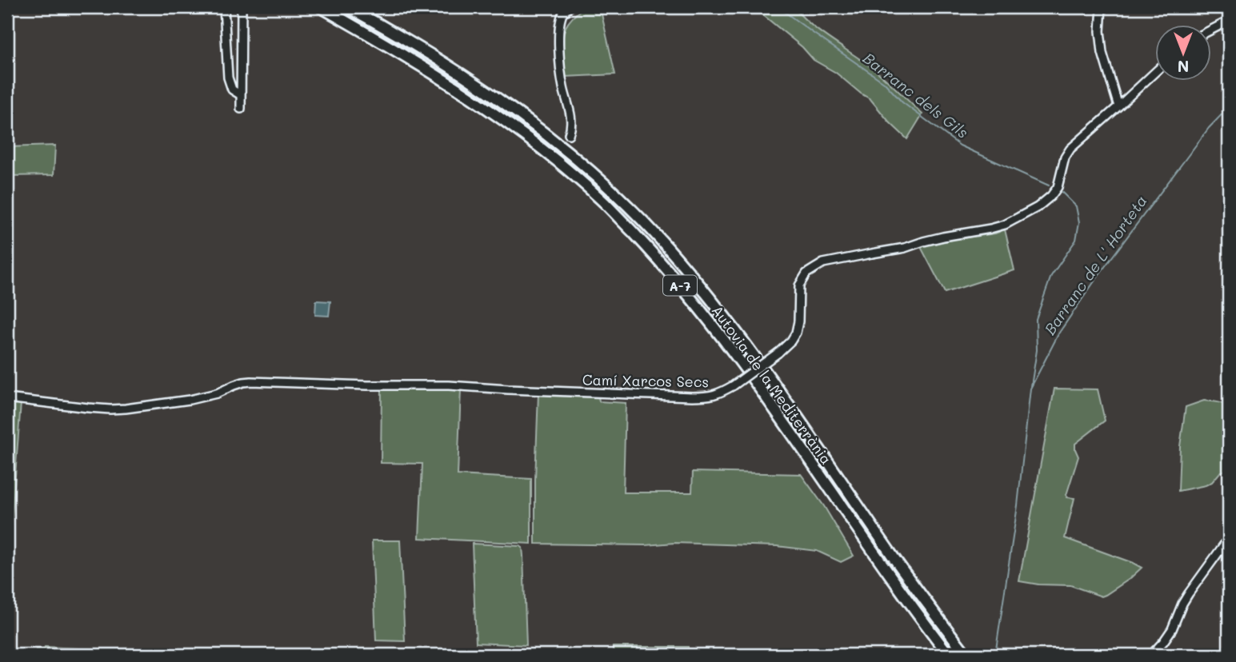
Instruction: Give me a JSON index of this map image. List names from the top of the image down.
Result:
{
  "streets": {
    "highway": ["A-7", "Autovia de la Mediterrània"],
    "street": ["Camí Xarcos Secs"]
  },
  "water": ["Barranc dels Gils", "Barranc de L' Horteta"],
  "north": "bottom"
}
